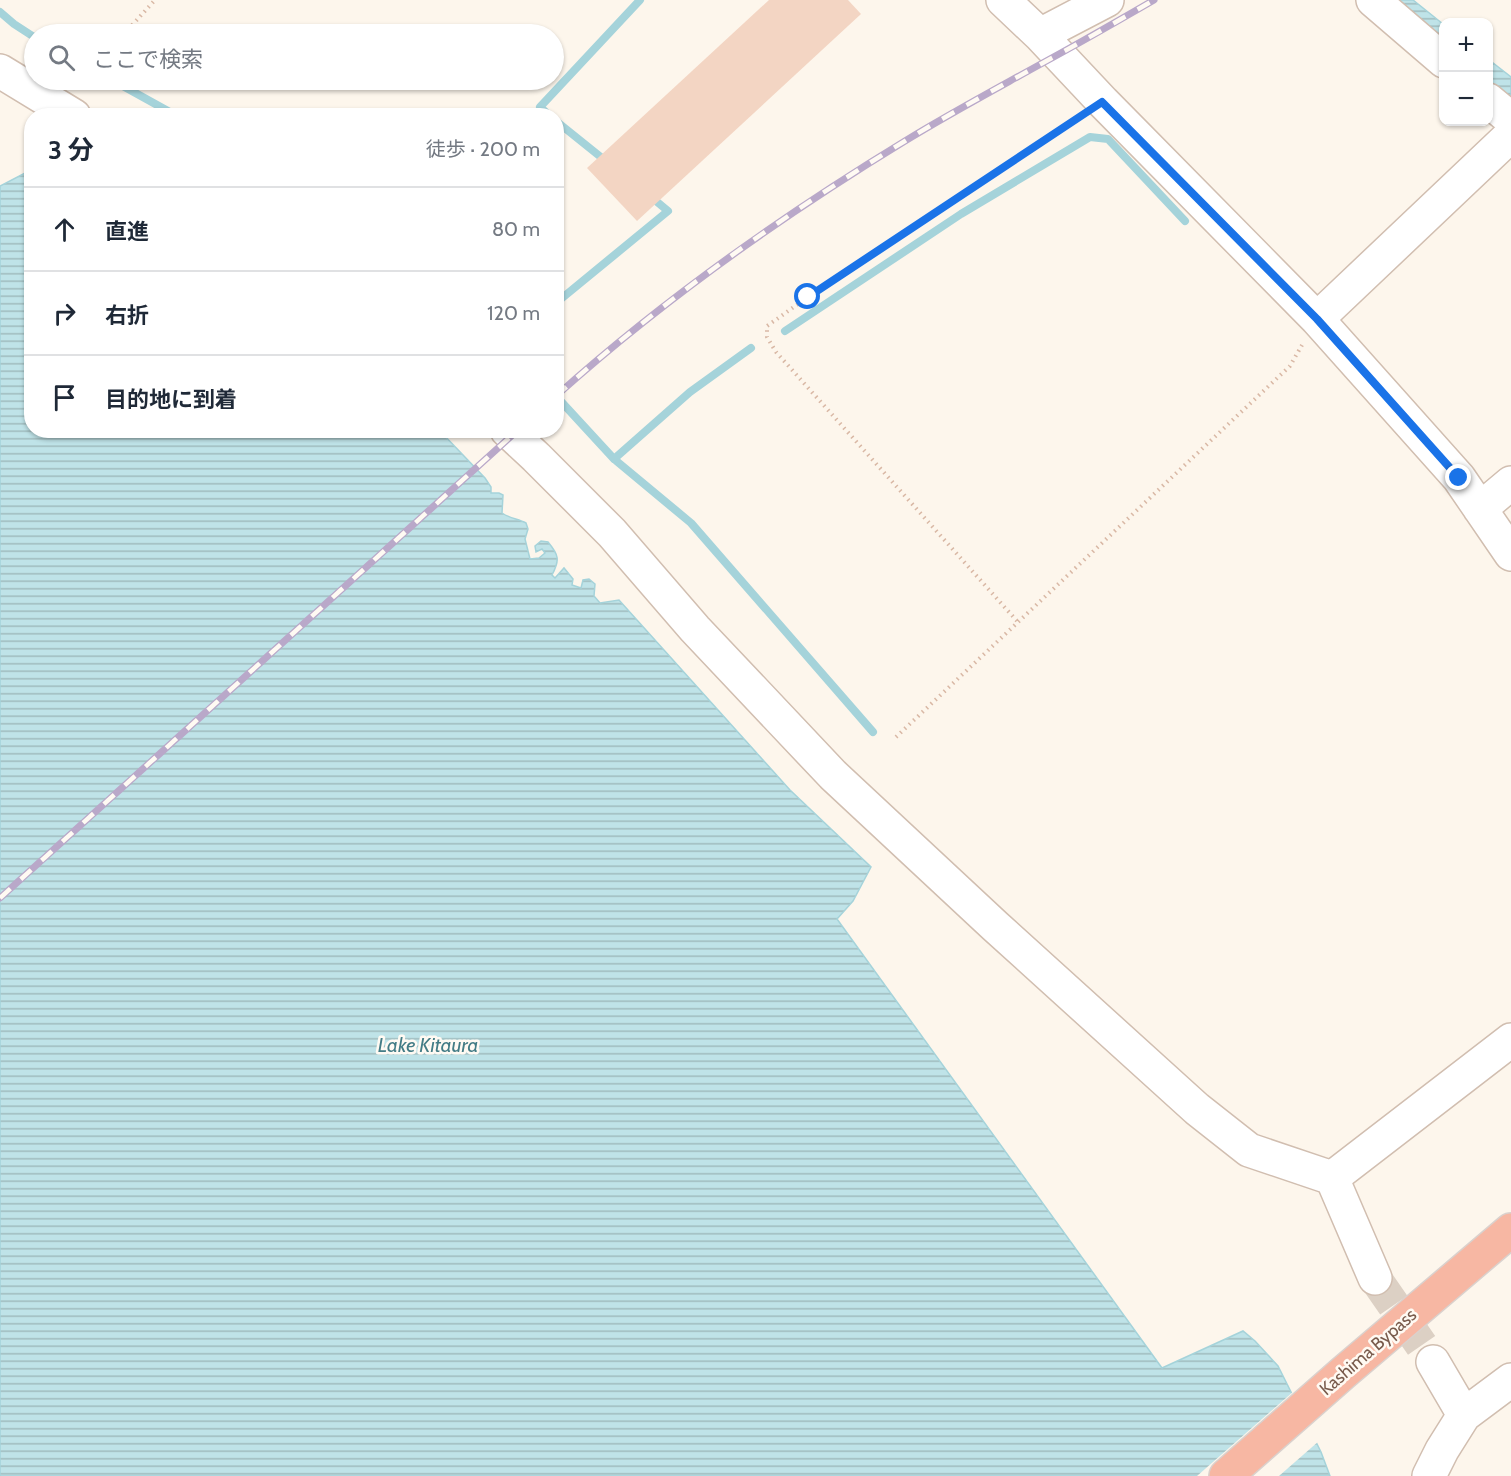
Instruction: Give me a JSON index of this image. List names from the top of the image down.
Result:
{
  "streets": {
    "highway": ["Kashima Bypass"]
  },
  "water": ["Lake Kitaura"],
  "page": {
    "map_buttons": ["+", "−"],
    "search": "ここで検索",
    "heading": ["3 分", "徒歩 · 200 m"],
    "list": [
      ["直進", "80 m"],
      ["右折", "120 m"],
      "目的地に到着"
    ]
  }
}
